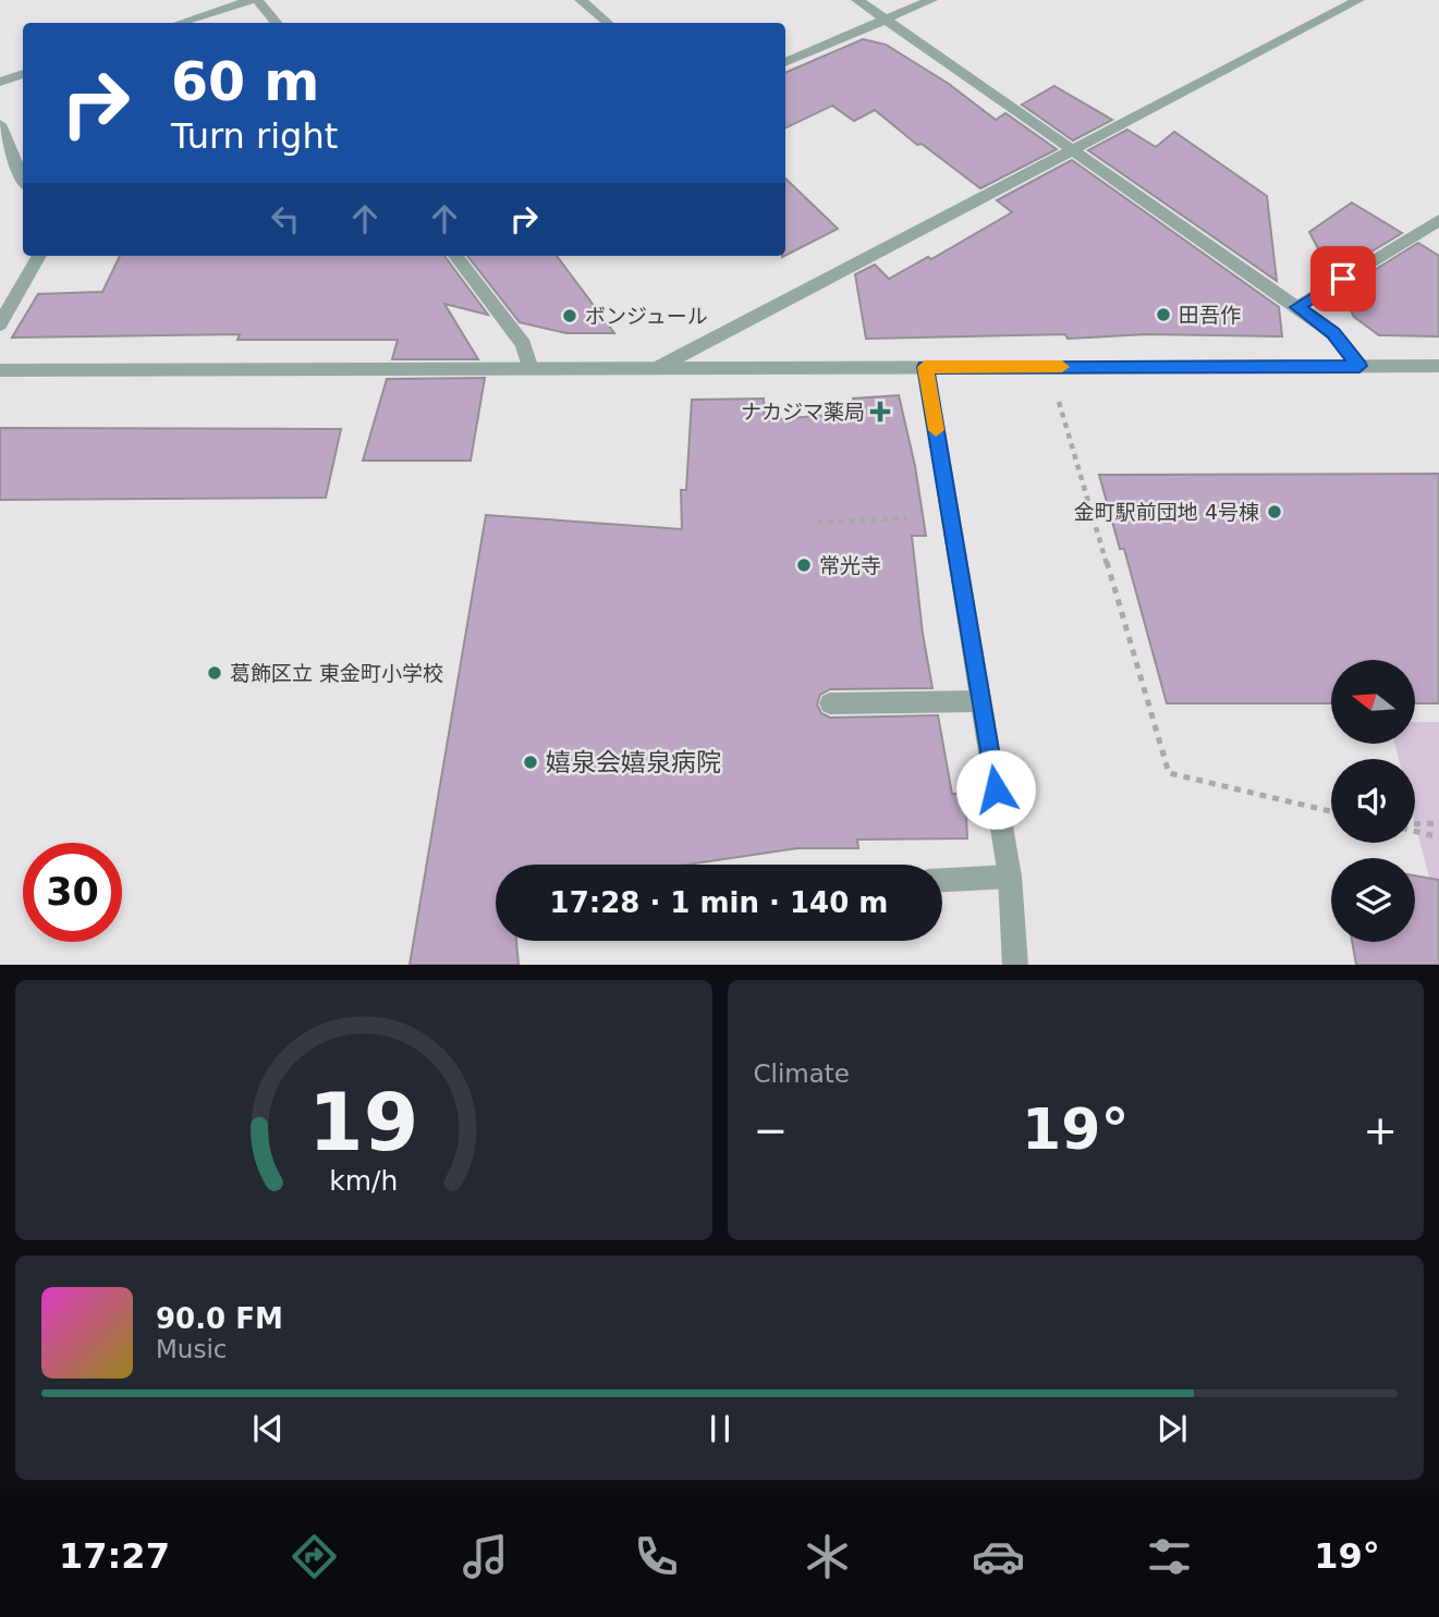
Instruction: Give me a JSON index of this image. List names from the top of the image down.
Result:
{
  "places": {
    "other": [
      "田吾作",
      "ボンジュール",
      "金町駅前団地 4号棟",
      "常光寺",
      "葛飾区立 東金町小学校",
      "嬉泉会嬉泉病院"
    ],
    "health": ["ナカジマ薬局"]
  },
  "north": "left",
  "page": {
    "turn": ["60 m", "Turn right"],
    "limit": "30",
    "trip": "17:28 · 1 min · 140 m",
    "tile": "Climate",
    "heat": ["−", "19°", "+"],
    "song": ["90.0 FM", "Music"],
    "tabs": ["17:27", "19°"],
    "gauge": ["19", "km/h"]
  }
}
